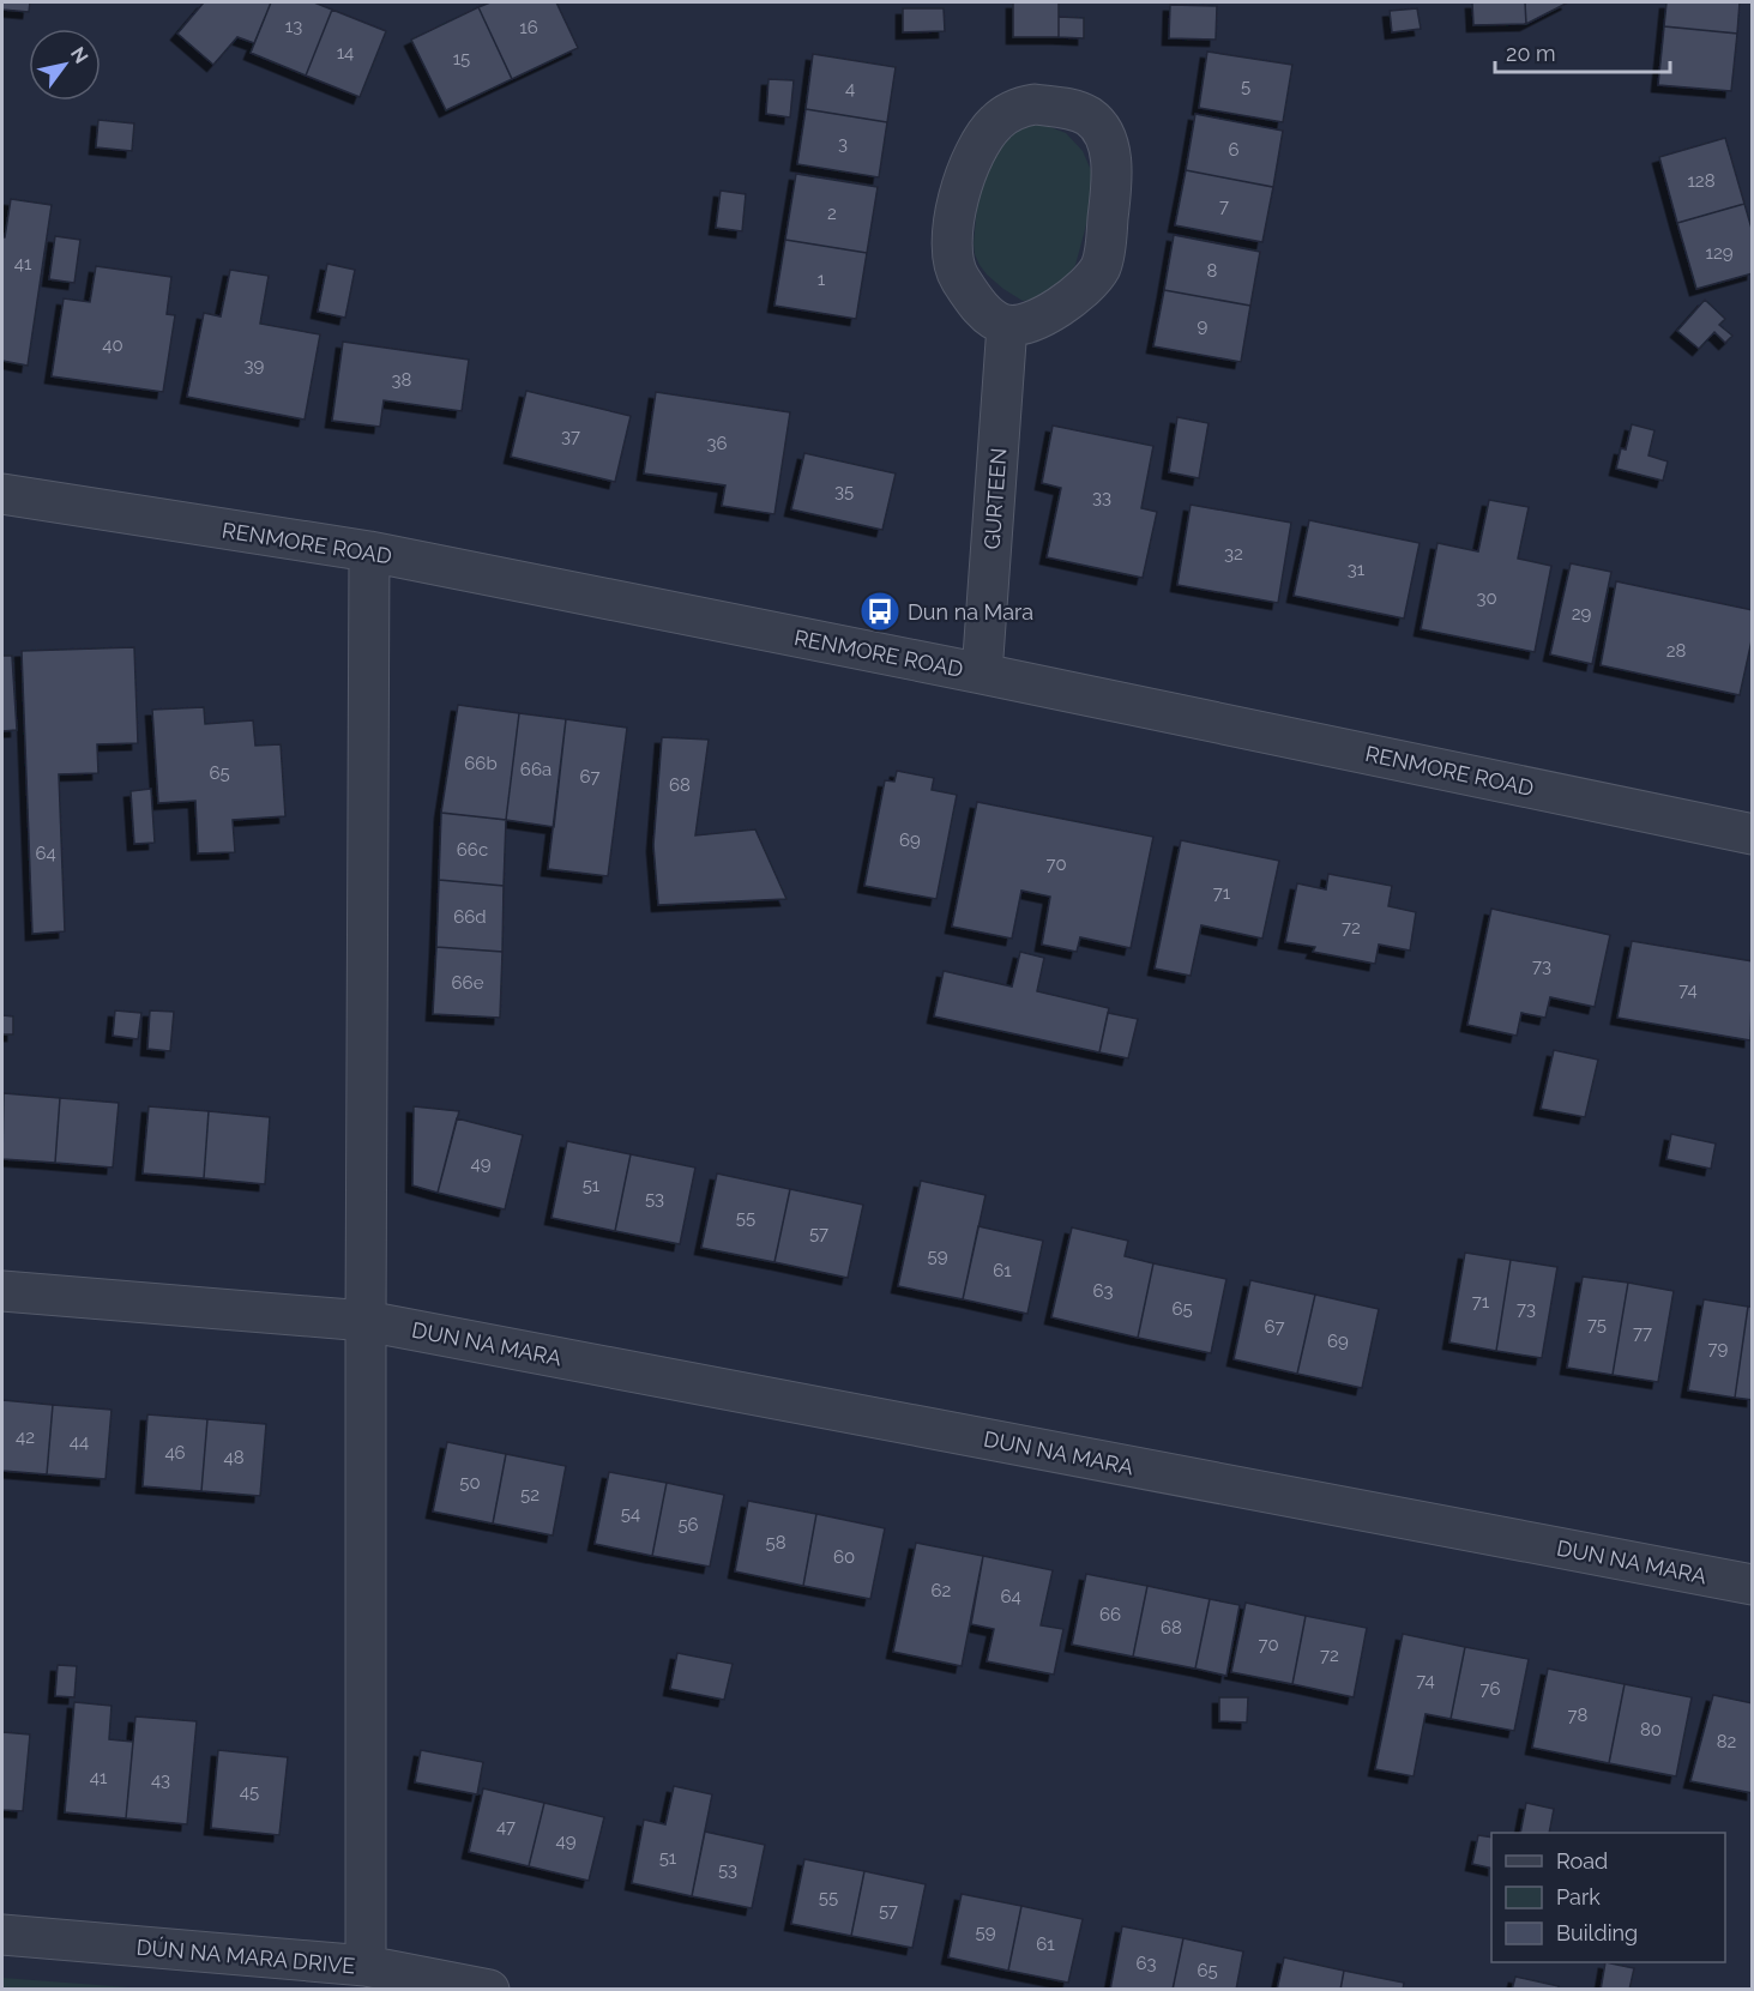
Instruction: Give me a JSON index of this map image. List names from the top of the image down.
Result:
{
  "streets": {
    "street": [
      "GURTEEN",
      "RENMORE ROAD",
      "DUN NA MARA",
      "DÚN NA MARA DRIVE"
    ]
  },
  "crossings": [
    ["GURTEEN", "RENMORE ROAD"]
  ],
  "places": {
    "bus stop": ["Dun na Mara"]
  },
  "house_numbers": [
    "13",
    "16",
    "14",
    "15",
    "5",
    "4",
    "3",
    "6",
    "128",
    "7",
    "2",
    "129",
    "41",
    "8",
    "1",
    "9",
    "40",
    "39",
    "38",
    "37",
    "36",
    "35",
    "33",
    "32",
    "31",
    "30",
    "29",
    "28",
    "66b",
    "66a",
    "65",
    "67",
    "68",
    "69",
    "66c",
    "64",
    "70",
    "71",
    "66d",
    "72",
    "73",
    "66e",
    "74",
    "49",
    "51",
    "53",
    "55",
    "57",
    "59",
    "61",
    "63",
    "71",
    "65",
    "73",
    "75",
    "67",
    "77",
    "69",
    "79",
    "42",
    "44",
    "46",
    "48",
    "50",
    "52",
    "54",
    "56",
    "58",
    "60",
    "62",
    "64",
    "66",
    "68",
    "70",
    "72",
    "74",
    "76",
    "78",
    "80",
    "82",
    "41",
    "43",
    "45",
    "47",
    "49",
    "51",
    "53",
    "55",
    "57",
    "59",
    "61",
    "63",
    "65"
  ],
  "legend": ["Road", "Park", "Building"],
  "scale_bar": "20 m",
  "north": "top right"
}
